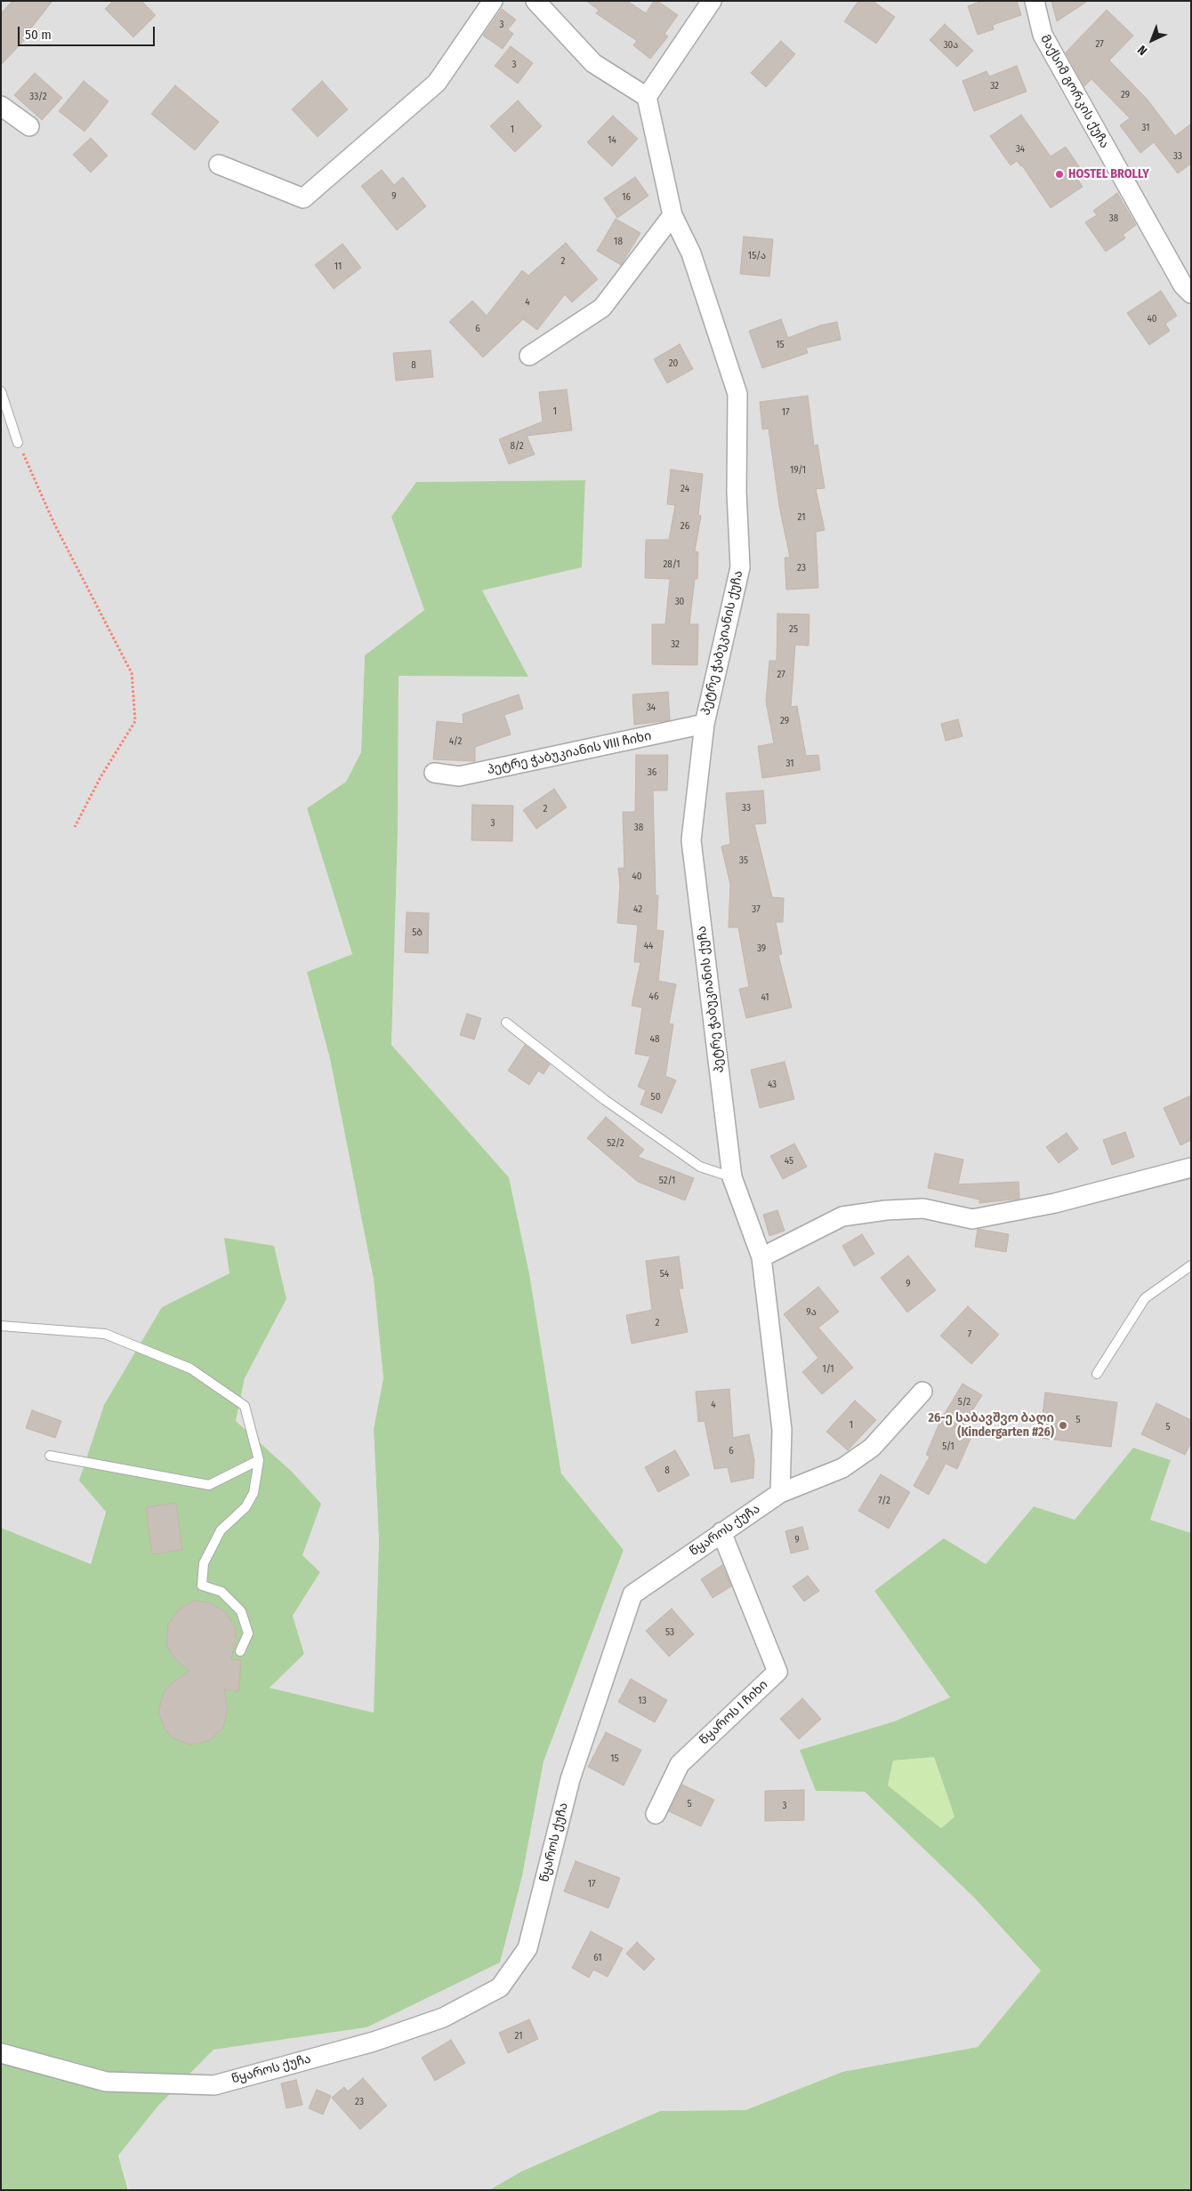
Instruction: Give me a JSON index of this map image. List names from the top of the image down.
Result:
{
  "streets": {
    "street": [
      "მაქსიმ გორკის ქუჩა",
      "პეტრე ჭაბუკიანის ქუჩა",
      "პეტრე ჭაბუკიანის VIII ჩიხი",
      "წყაროს ქუჩა",
      "წყაროს I ჩიხი"
    ]
  },
  "crossings": [
    ["პეტრე ჭაბუკიანის ქუჩა", "პეტრე ჭაბუკიანის VIII ჩიხი"],
    ["წყაროს ქუჩა", "წყაროს I ჩიხი"]
  ],
  "places": ["HOSTEL BROLLY", "26-ე საბავშვო ბაღი (Kindergarten #26)"],
  "house_numbers": [
    "3",
    "27",
    "30ა",
    "3",
    "32",
    "29",
    "33/2",
    "31",
    "1",
    "14",
    "34",
    "33",
    "9",
    "16",
    "38",
    "18",
    "15/ა",
    "2",
    "11",
    "4",
    "40",
    "6",
    "15",
    "20",
    "8",
    "1",
    "17",
    "8/2",
    "19/1",
    "24",
    "21",
    "26",
    "28/1",
    "23",
    "30",
    "25",
    "32",
    "27",
    "34",
    "29",
    "4/2",
    "31",
    "36",
    "33",
    "2",
    "3",
    "38",
    "35",
    "40",
    "42",
    "37",
    "5ბ",
    "44",
    "39",
    "46",
    "41",
    "48",
    "43",
    "50",
    "52/2",
    "45",
    "52/1",
    "54",
    "9",
    "9ა",
    "2",
    "7",
    "1/1",
    "5/2",
    "4",
    "5",
    "1",
    "5",
    "5/1",
    "6",
    "8",
    "7/2",
    "9",
    "53",
    "13",
    "15",
    "5",
    "3",
    "17",
    "61",
    "21",
    "23"
  ],
  "scale_bar": "50 m",
  "north": "bottom left"
}
